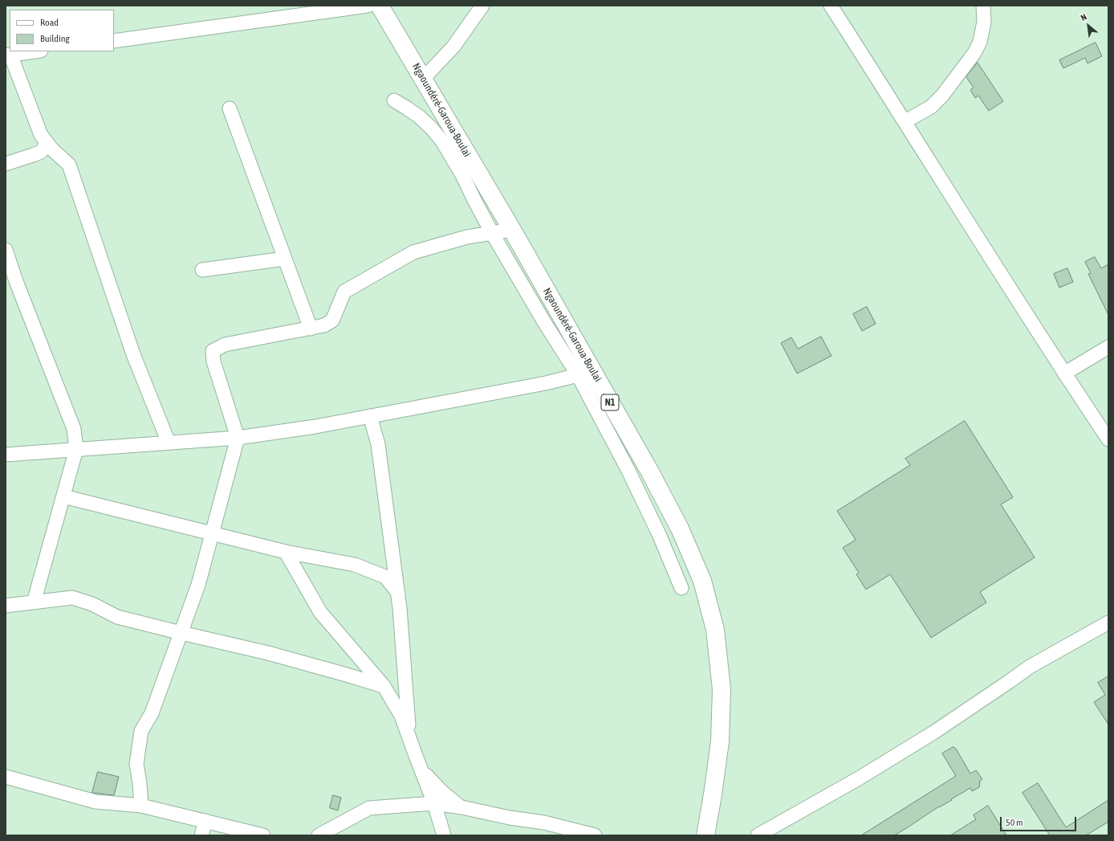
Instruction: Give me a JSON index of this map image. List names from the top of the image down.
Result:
{
  "streets": {
    "highway": ["Ngaoundéré-Garoua-Boulai", "N1"]
  },
  "legend": ["Road", "Building"],
  "scale_bar": "50 m",
  "north": "top left"
}
